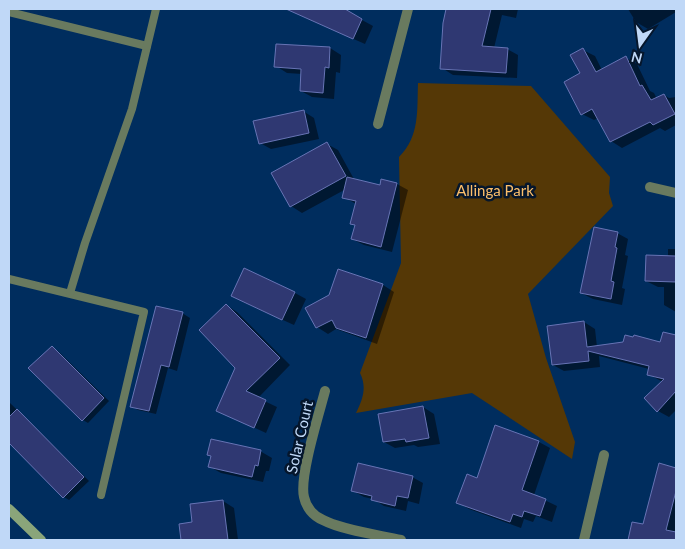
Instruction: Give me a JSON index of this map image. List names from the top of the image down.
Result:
{
  "streets": {
    "street": ["Solar Court"]
  },
  "parks": ["Allinga Park"],
  "north": "bottom"
}
